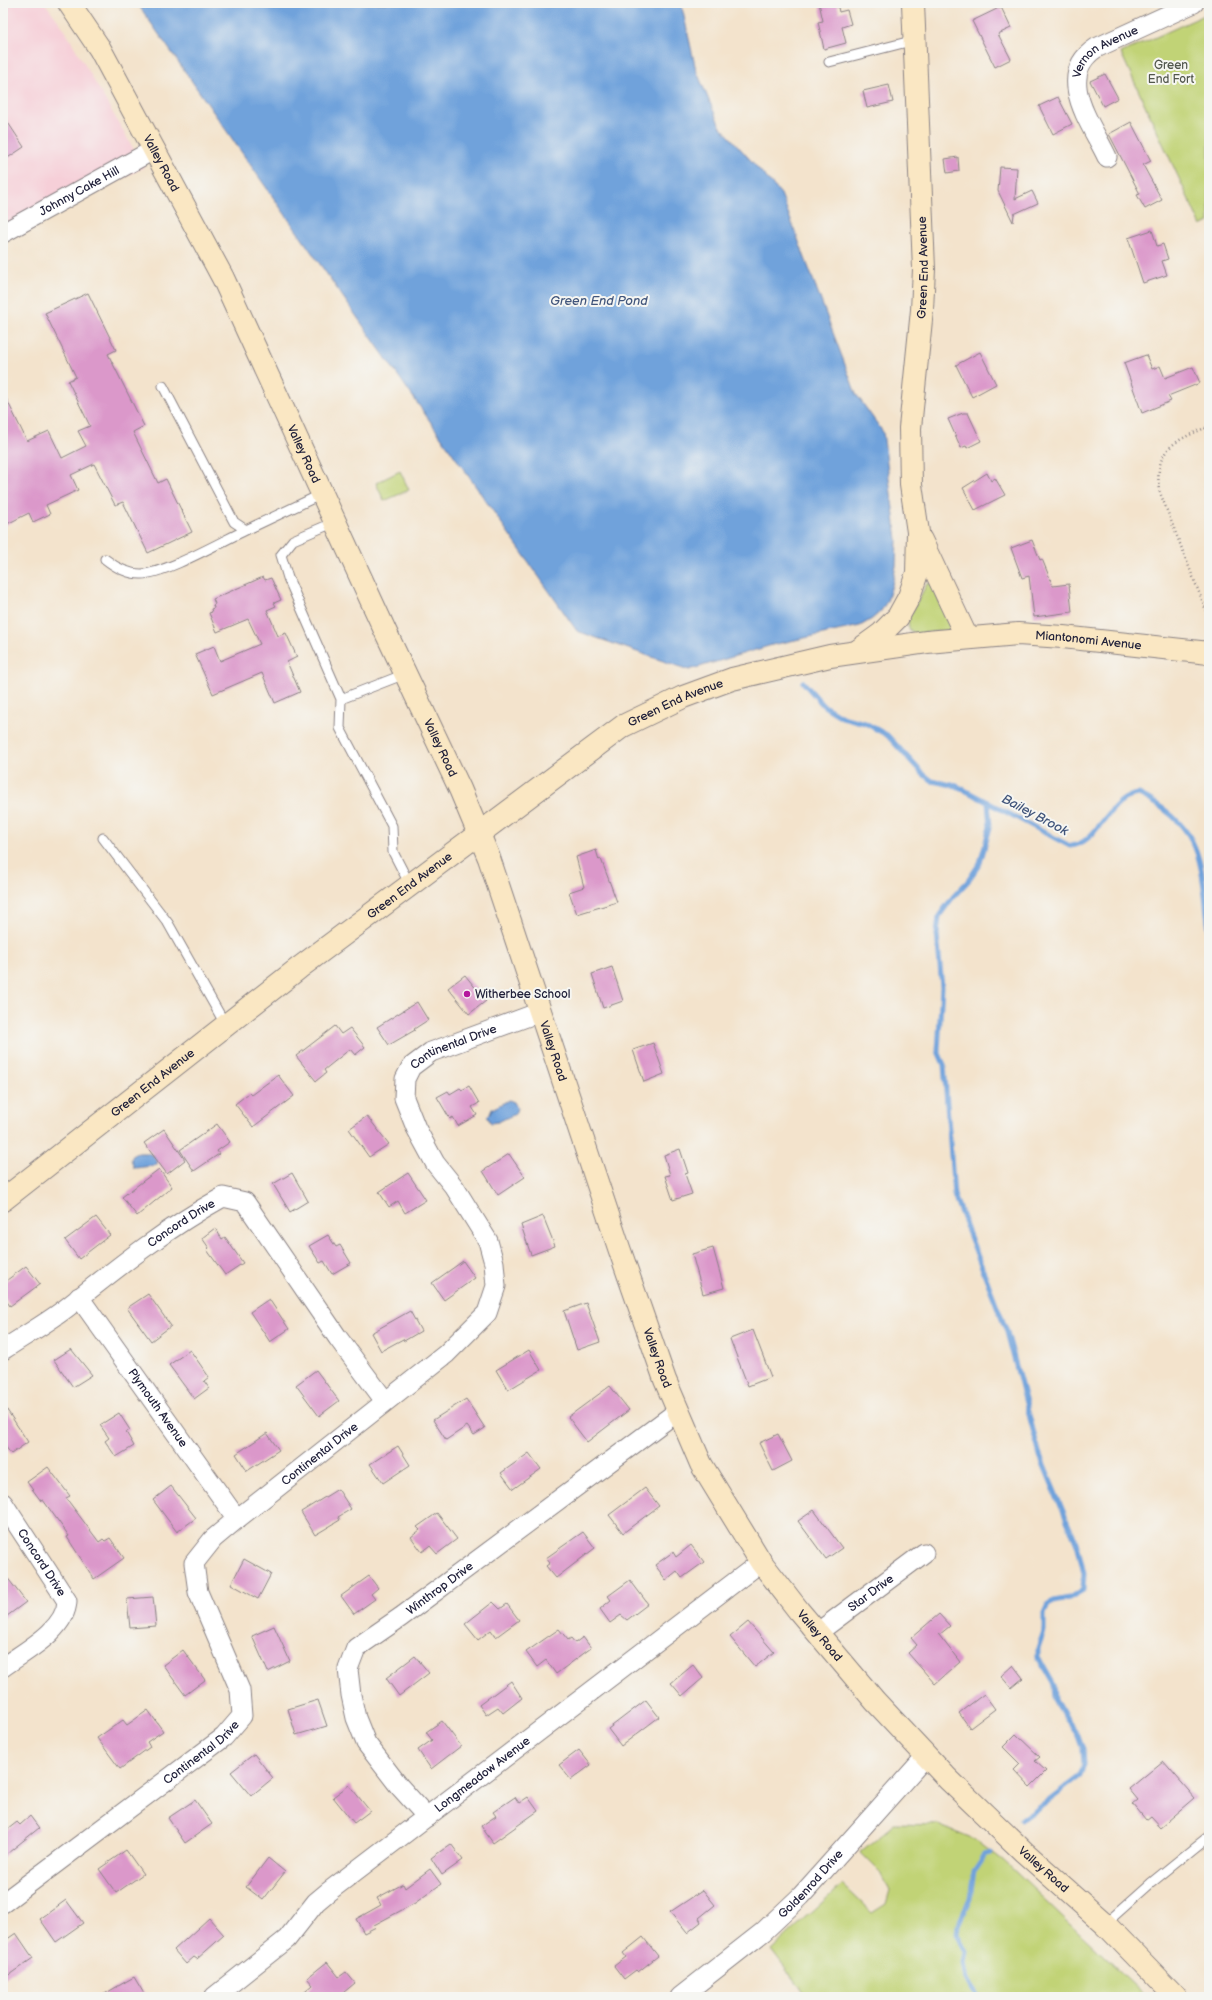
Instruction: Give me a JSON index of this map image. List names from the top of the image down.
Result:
{
  "streets": {
    "main road": ["Valley Road", "Green End Avenue", "Miantonomi Avenue"],
    "street": [
      "Vernon Avenue",
      "Johnny Cake Hill",
      "Continental Drive",
      "Concord Drive",
      "Plymouth Avenue",
      "Winthrop Drive",
      "Star Drive",
      "Longmeadow Avenue",
      "Goldenrod Drive"
    ]
  },
  "crossings": [
    ["Valley Road", "Johnny Cake Hill"],
    ["Valley Road", "Green End Avenue"],
    ["Valley Road", "Continental Drive"],
    ["Valley Road", "Winthrop Drive"],
    ["Valley Road", "Star Drive"],
    ["Valley Road", "Longmeadow Avenue"],
    ["Valley Road", "Goldenrod Drive"],
    ["Green End Avenue", "Miantonomi Avenue"],
    ["Continental Drive", "Concord Drive"],
    ["Continental Drive", "Plymouth Avenue"],
    ["Concord Drive", "Plymouth Avenue"],
    ["Winthrop Drive", "Longmeadow Avenue"]
  ],
  "water": ["Green End Pond", "Bailey Brook"],
  "parks": ["Green End Fort"],
  "places": ["Witherbee School"]
}
